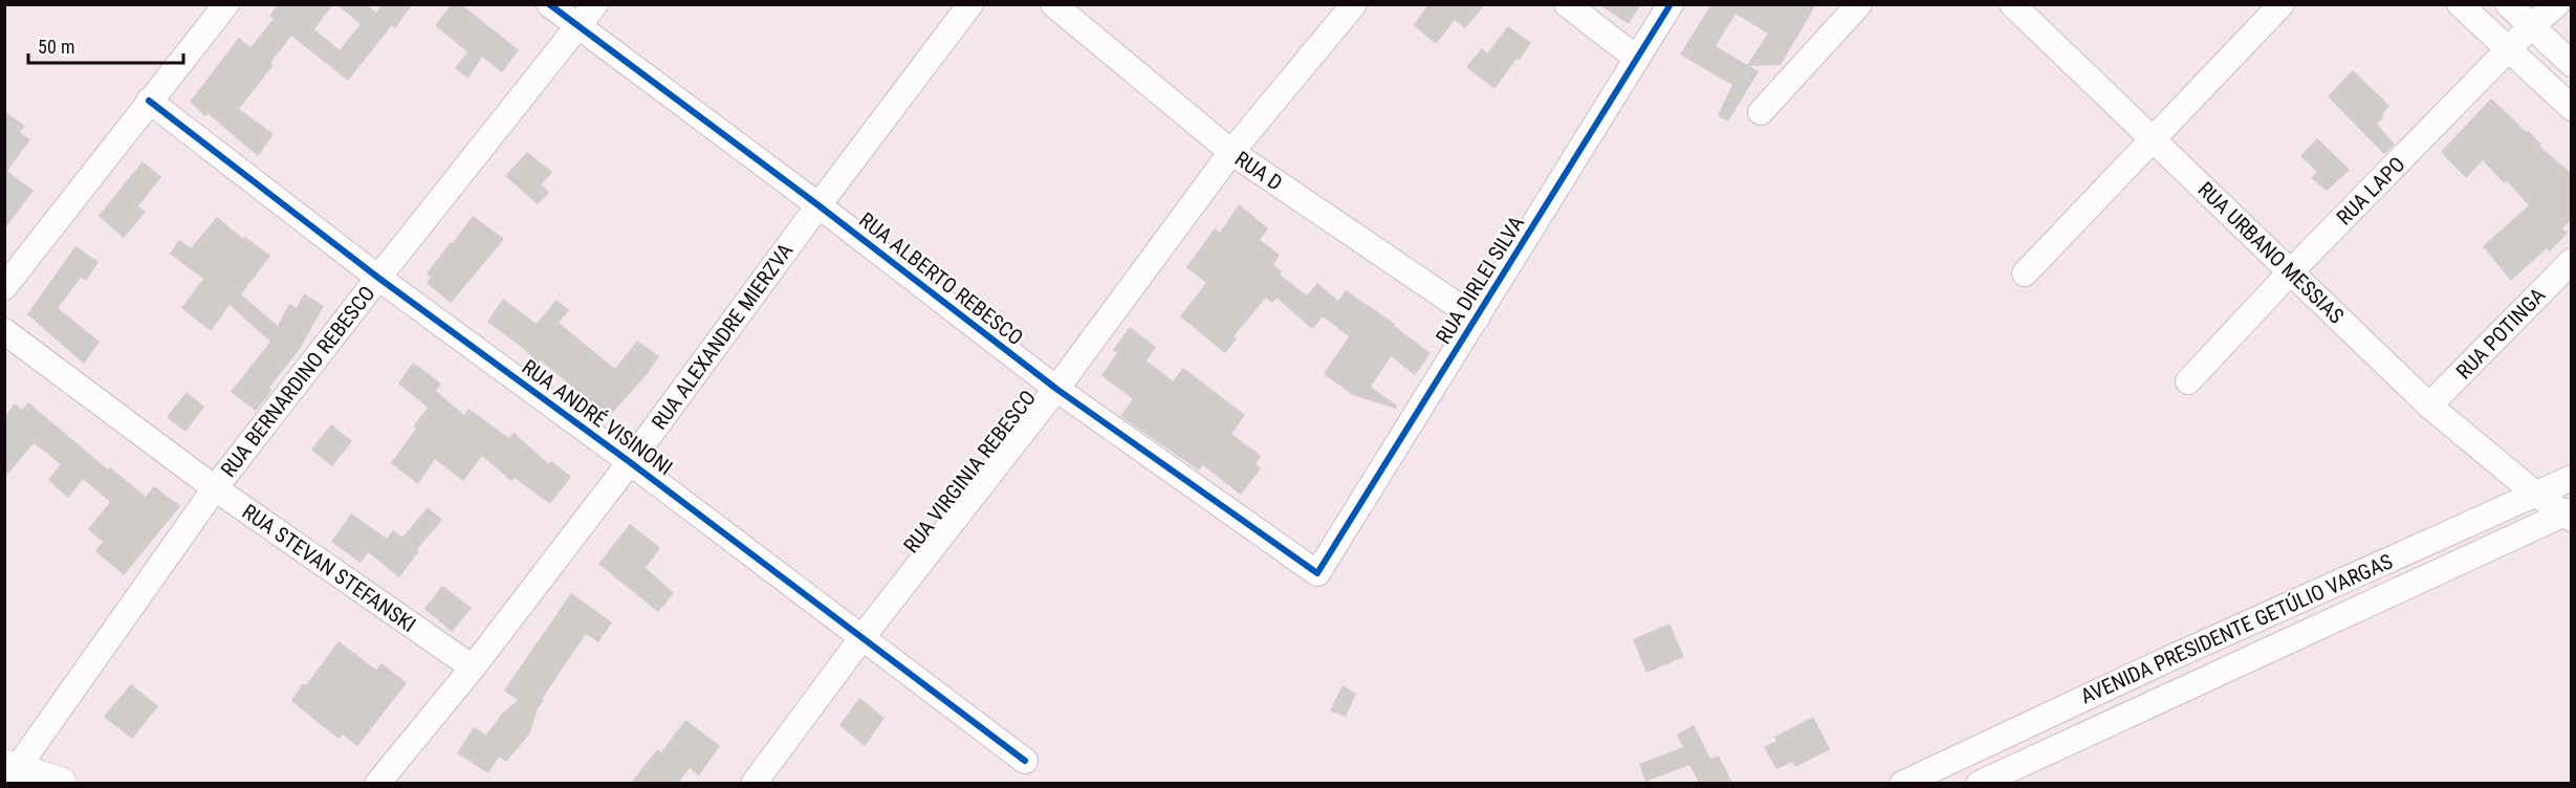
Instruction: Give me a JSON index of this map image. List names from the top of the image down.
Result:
{
  "streets": {
    "street": [
      "RUA D",
      "RUA LAPO",
      "RUA URBANO MESSIAS",
      "RUA ALBERTO REBESCO",
      "RUA DIRLEI SILVA",
      "RUA POTINGA",
      "RUA ALEXANDRE MIERZVA",
      "RUA BERNARDINO REBESCO",
      "RUA ANDRÉ VISINONI",
      "RUA VIRGINIA REBESCO",
      "RUA STEVAN STEFANSKI",
      "AVENIDA PRESIDENTE GETÚLIO VARGAS"
    ]
  },
  "crossings": [
    ["RUA D", "RUA DIRLEI SILVA"],
    ["RUA D", "RUA VIRGINIA REBESCO"],
    ["RUA LAPO", "RUA URBANO MESSIAS"],
    ["RUA URBANO MESSIAS", "RUA POTINGA"],
    ["RUA URBANO MESSIAS", "AVENIDA PRESIDENTE GETÚLIO VARGAS"],
    ["RUA ALBERTO REBESCO", "RUA DIRLEI SILVA"],
    ["RUA ALBERTO REBESCO", "RUA ALEXANDRE MIERZVA"],
    ["RUA ALBERTO REBESCO", "RUA BERNARDINO REBESCO"],
    ["RUA ALBERTO REBESCO", "RUA VIRGINIA REBESCO"],
    ["RUA ALEXANDRE MIERZVA", "RUA ANDRÉ VISINONI"],
    ["RUA ALEXANDRE MIERZVA", "RUA STEVAN STEFANSKI"],
    ["RUA BERNARDINO REBESCO", "RUA ANDRÉ VISINONI"],
    ["RUA BERNARDINO REBESCO", "RUA STEVAN STEFANSKI"],
    ["RUA ANDRÉ VISINONI", "RUA VIRGINIA REBESCO"]
  ],
  "scale_bar": "50 m"
}
